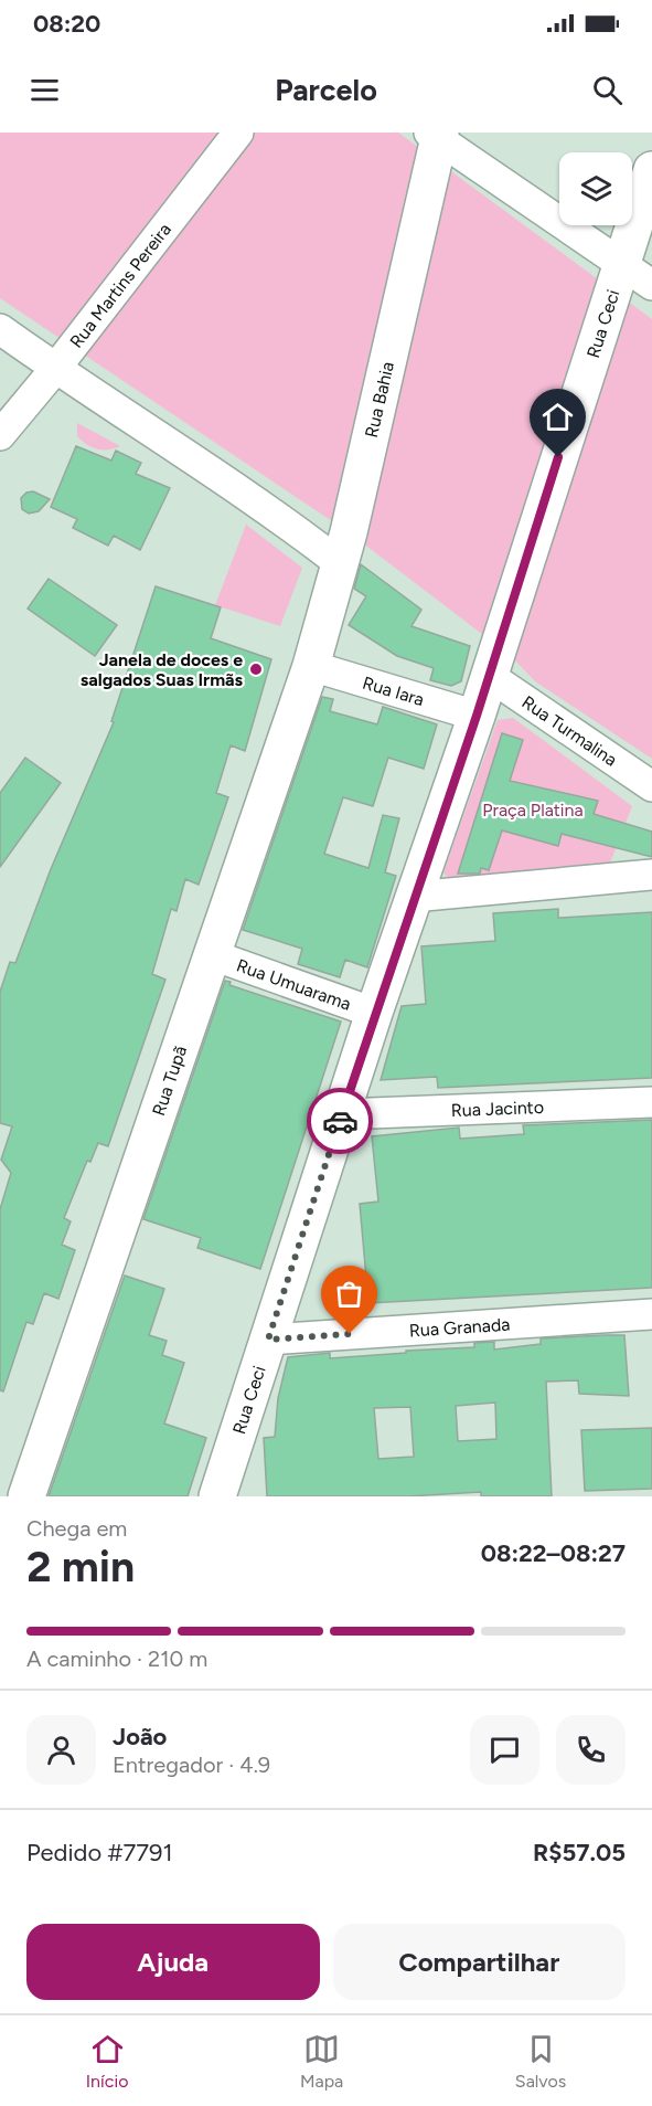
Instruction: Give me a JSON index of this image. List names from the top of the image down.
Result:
{
  "streets": {
    "main road": ["Rua Ceci", "Rua Bahia", "Rua Tupã"],
    "street": [
      "Rua Martins Pereira",
      "Rua Iara",
      "Rua Turmalina",
      "Rua Umuarama",
      "Rua Jacinto",
      "Rua Granada"
    ]
  },
  "crossings": [
    ["Rua Ceci", "Rua Iara"],
    ["Rua Ceci", "Rua Turmalina"],
    ["Rua Ceci", "Rua Umuarama"],
    ["Rua Ceci", "Rua Jacinto"],
    ["Rua Ceci", "Rua Granada"],
    ["Rua Bahia", "Rua Iara"],
    ["Rua Bahia", "Rua Tupã"],
    ["Rua Iara", "Rua Tupã"],
    ["Rua Umuarama", "Rua Tupã"]
  ],
  "parks": ["Praça Platina"],
  "places": ["Janela de doces e salgados Suas Irmãs"],
  "page": {
    "status": "08:20",
    "header": "Parcelo",
    "heading": ["2 min", "Chega em", "08:22–08:27"],
    "panel": [
      "João",
      "Entregador · 4.9",
      "Pedido #7791",
      "R$57.05"
    ],
    "bar": "A caminho · 210 m",
    "buttons": ["Ajuda", "Compartilhar"],
    "tabs": ["Início", "Mapa", "Salvos"]
  }
}
